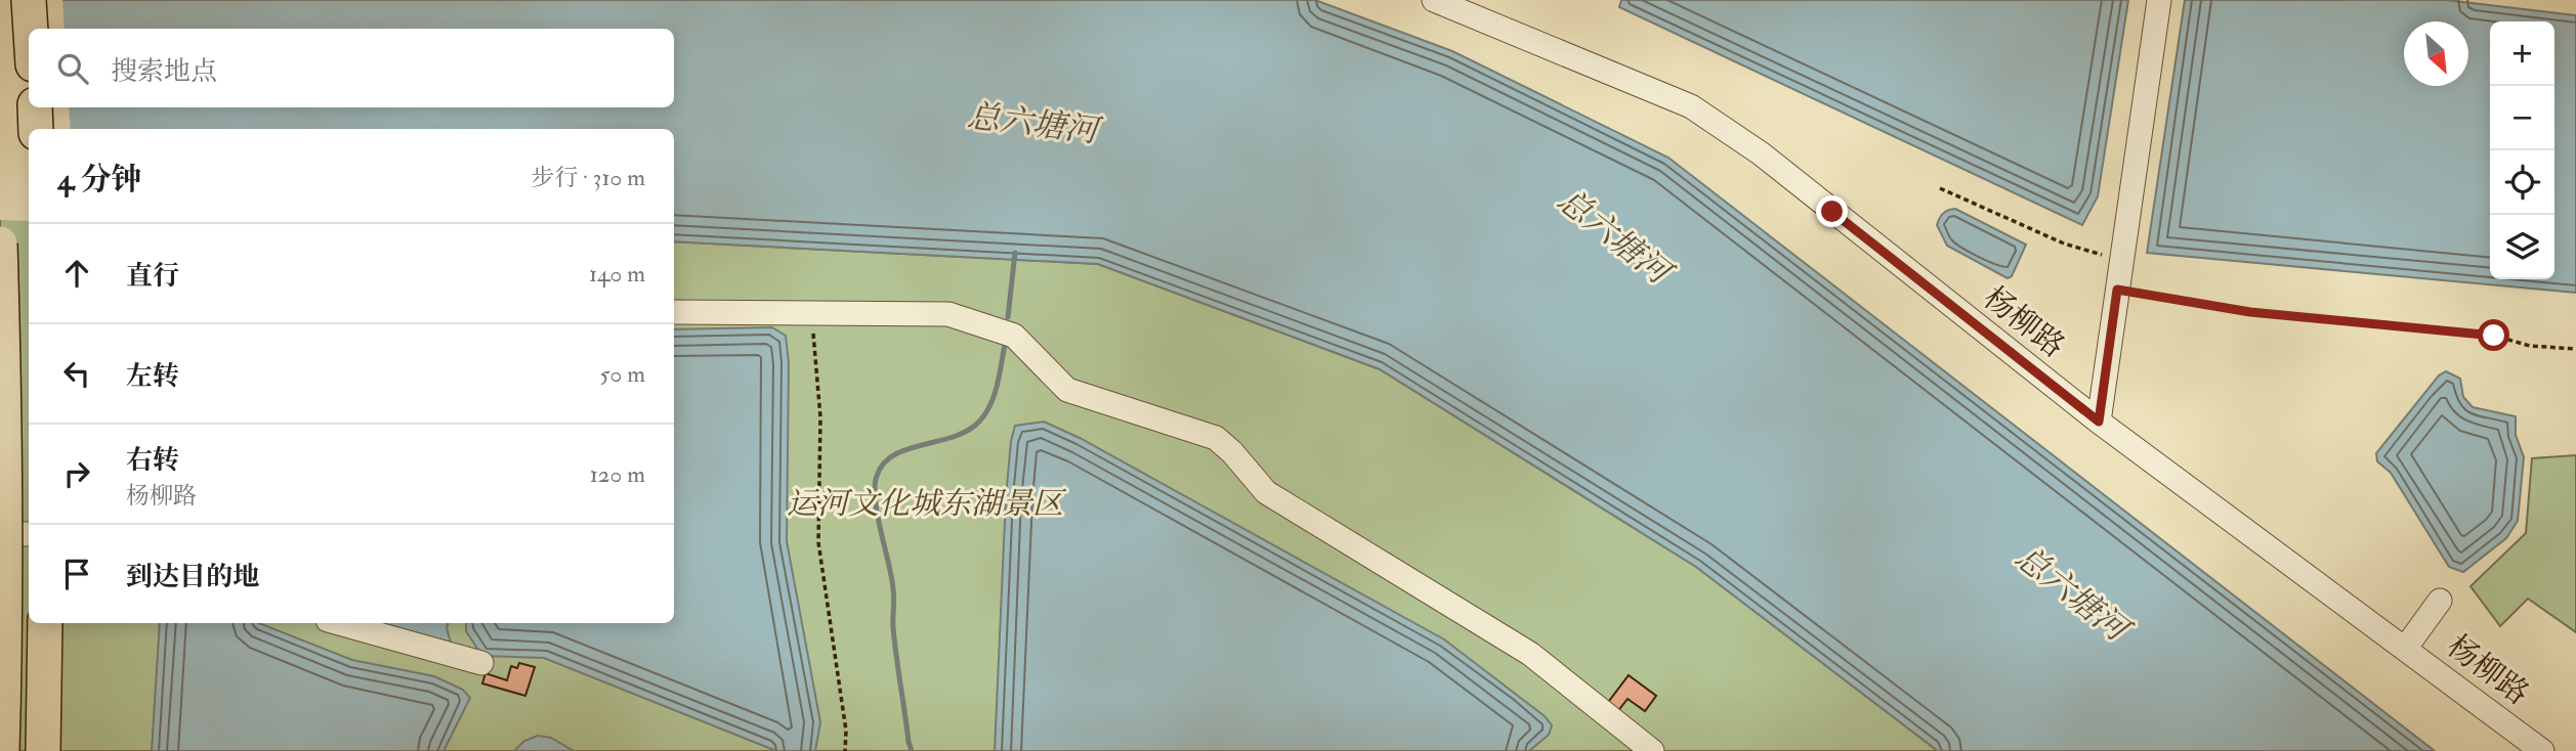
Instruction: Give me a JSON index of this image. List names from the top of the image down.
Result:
{
  "streets": {
    "street": ["杨柳路"]
  },
  "water": ["总六塘河"],
  "parks": ["运河文化城东湖景区"],
  "north": "bottom right",
  "page": {
    "map_buttons": ["+", "−"],
    "search": "搜索地点",
    "heading": ["4 分钟", "步行 · 310 m"],
    "list": [
      ["直行", "140 m"],
      ["左转", "50 m"],
      ["右转", "杨柳路", "120 m"],
      "到达目的地"
    ]
  }
}
